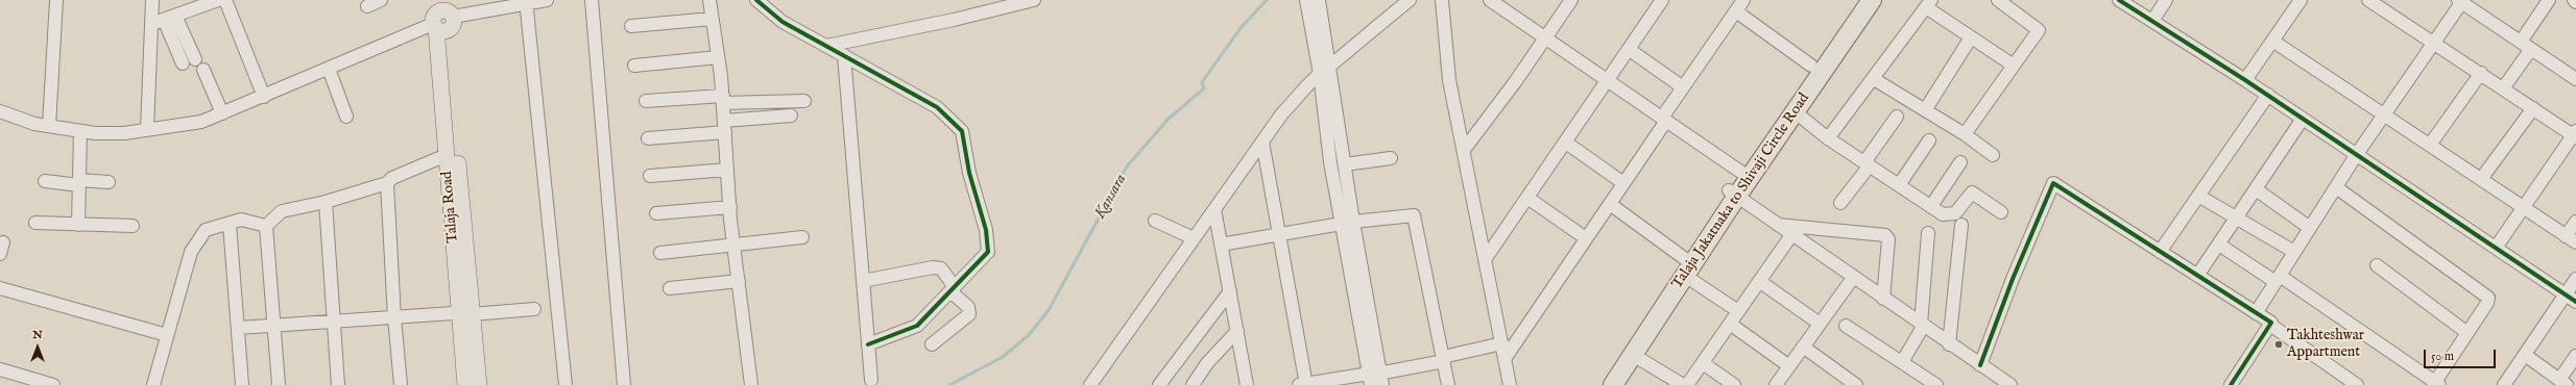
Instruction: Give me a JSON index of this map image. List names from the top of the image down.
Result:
{
  "streets": {
    "highway": ["Talaja Jakatnaka to Shivaji Circle Road"],
    "main road": ["Talaja Road"]
  },
  "water": ["Kansara"],
  "places": ["Takhteshwar Appartment"],
  "scale_bar": "50 m",
  "north": "top"
}
